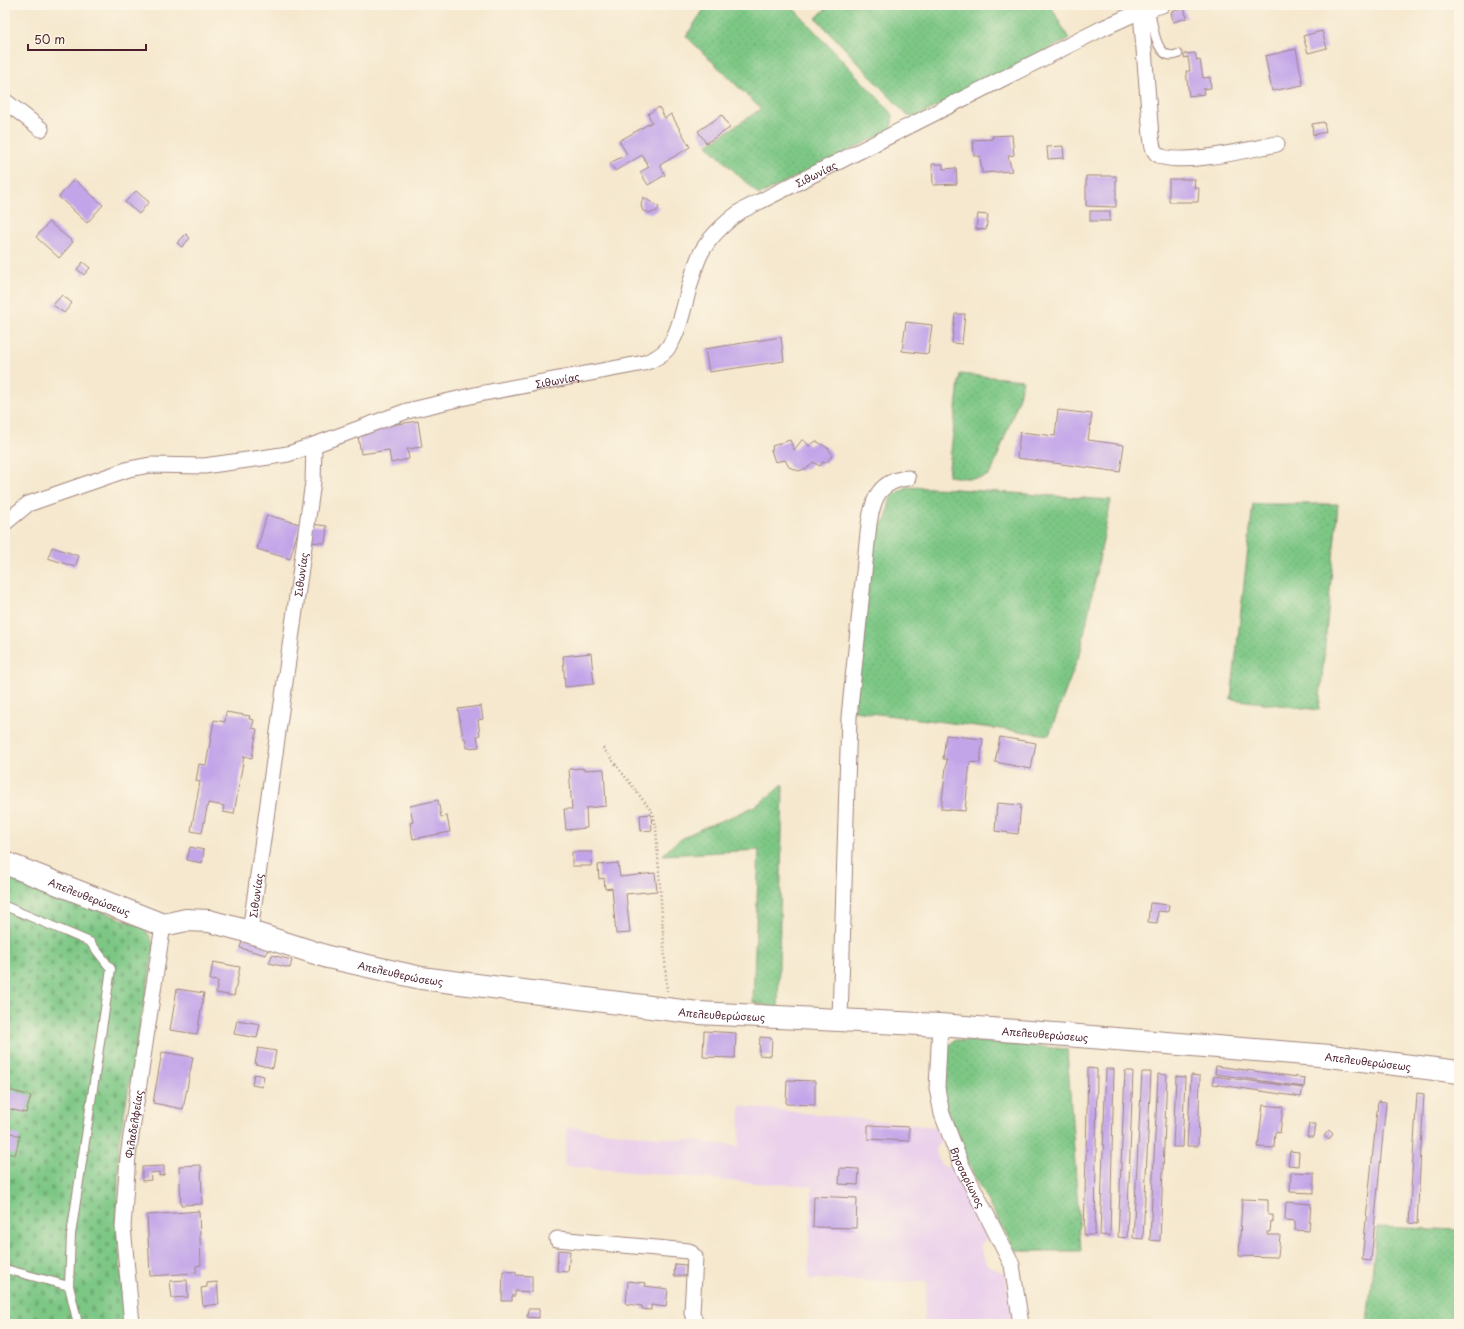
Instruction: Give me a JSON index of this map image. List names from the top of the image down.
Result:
{
  "streets": {
    "street": [
      "Σιθωνίας",
      "Απελευθερώσεως",
      "Φιλαδελφείας",
      "Βησσαρίωνος"
    ]
  },
  "crossings": [
    ["Σιθωνίας", "Απελευθερώσεως"],
    ["Απελευθερώσεως", "Φιλαδελφείας"],
    ["Απελευθερώσεως", "Βησσαρίωνος"]
  ],
  "scale_bar": "50 m"
}
